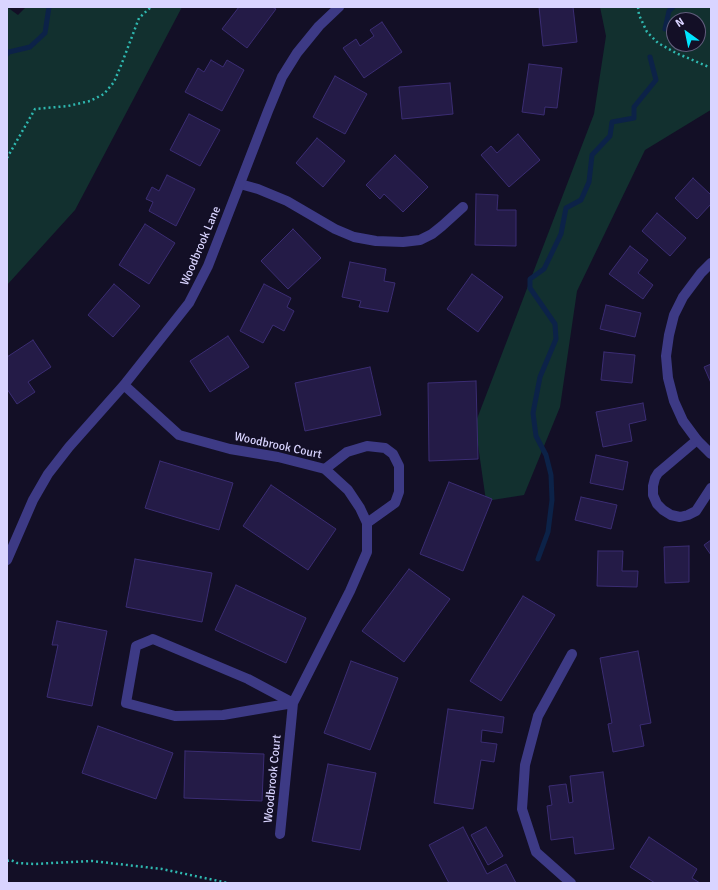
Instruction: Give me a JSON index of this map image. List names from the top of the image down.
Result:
{
  "streets": {
    "street": ["Woodbrook Lane", "Woodbrook Court"]
  },
  "crossings": [
    ["Woodbrook Lane", "Woodbrook Court"]
  ],
  "north": "top left"
}
